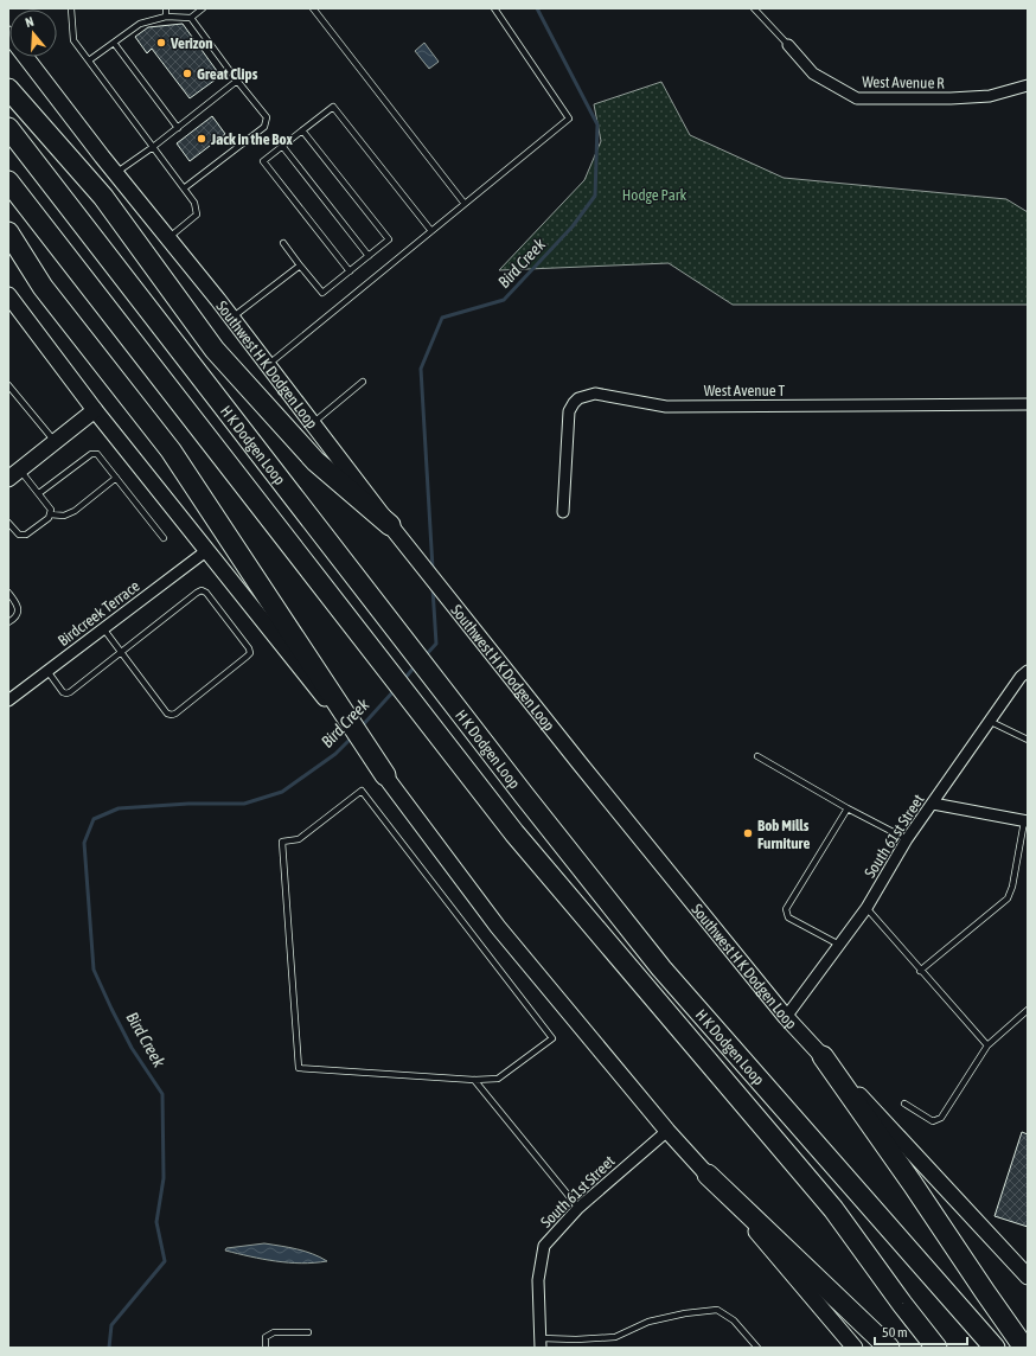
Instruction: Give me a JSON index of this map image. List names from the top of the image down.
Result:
{
  "streets": {
    "highway": ["H K Dodgen Loop"],
    "main road": ["Southwest H K Dodgen Loop"],
    "street": [
      "West Avenue R",
      "West Avenue T",
      "Birdcreek Terrace",
      "South 61st Street"
    ]
  },
  "crossings": [
    ["Southwest H K Dodgen Loop", "South 61st Street"]
  ],
  "water": ["Bird Creek"],
  "parks": ["Hodge Park"],
  "places": [
    "Verizon",
    "Great Clips",
    "Jack in the Box",
    "Bob Mills Furniture"
  ],
  "scale_bar": "50 m",
  "north": "top"
}
